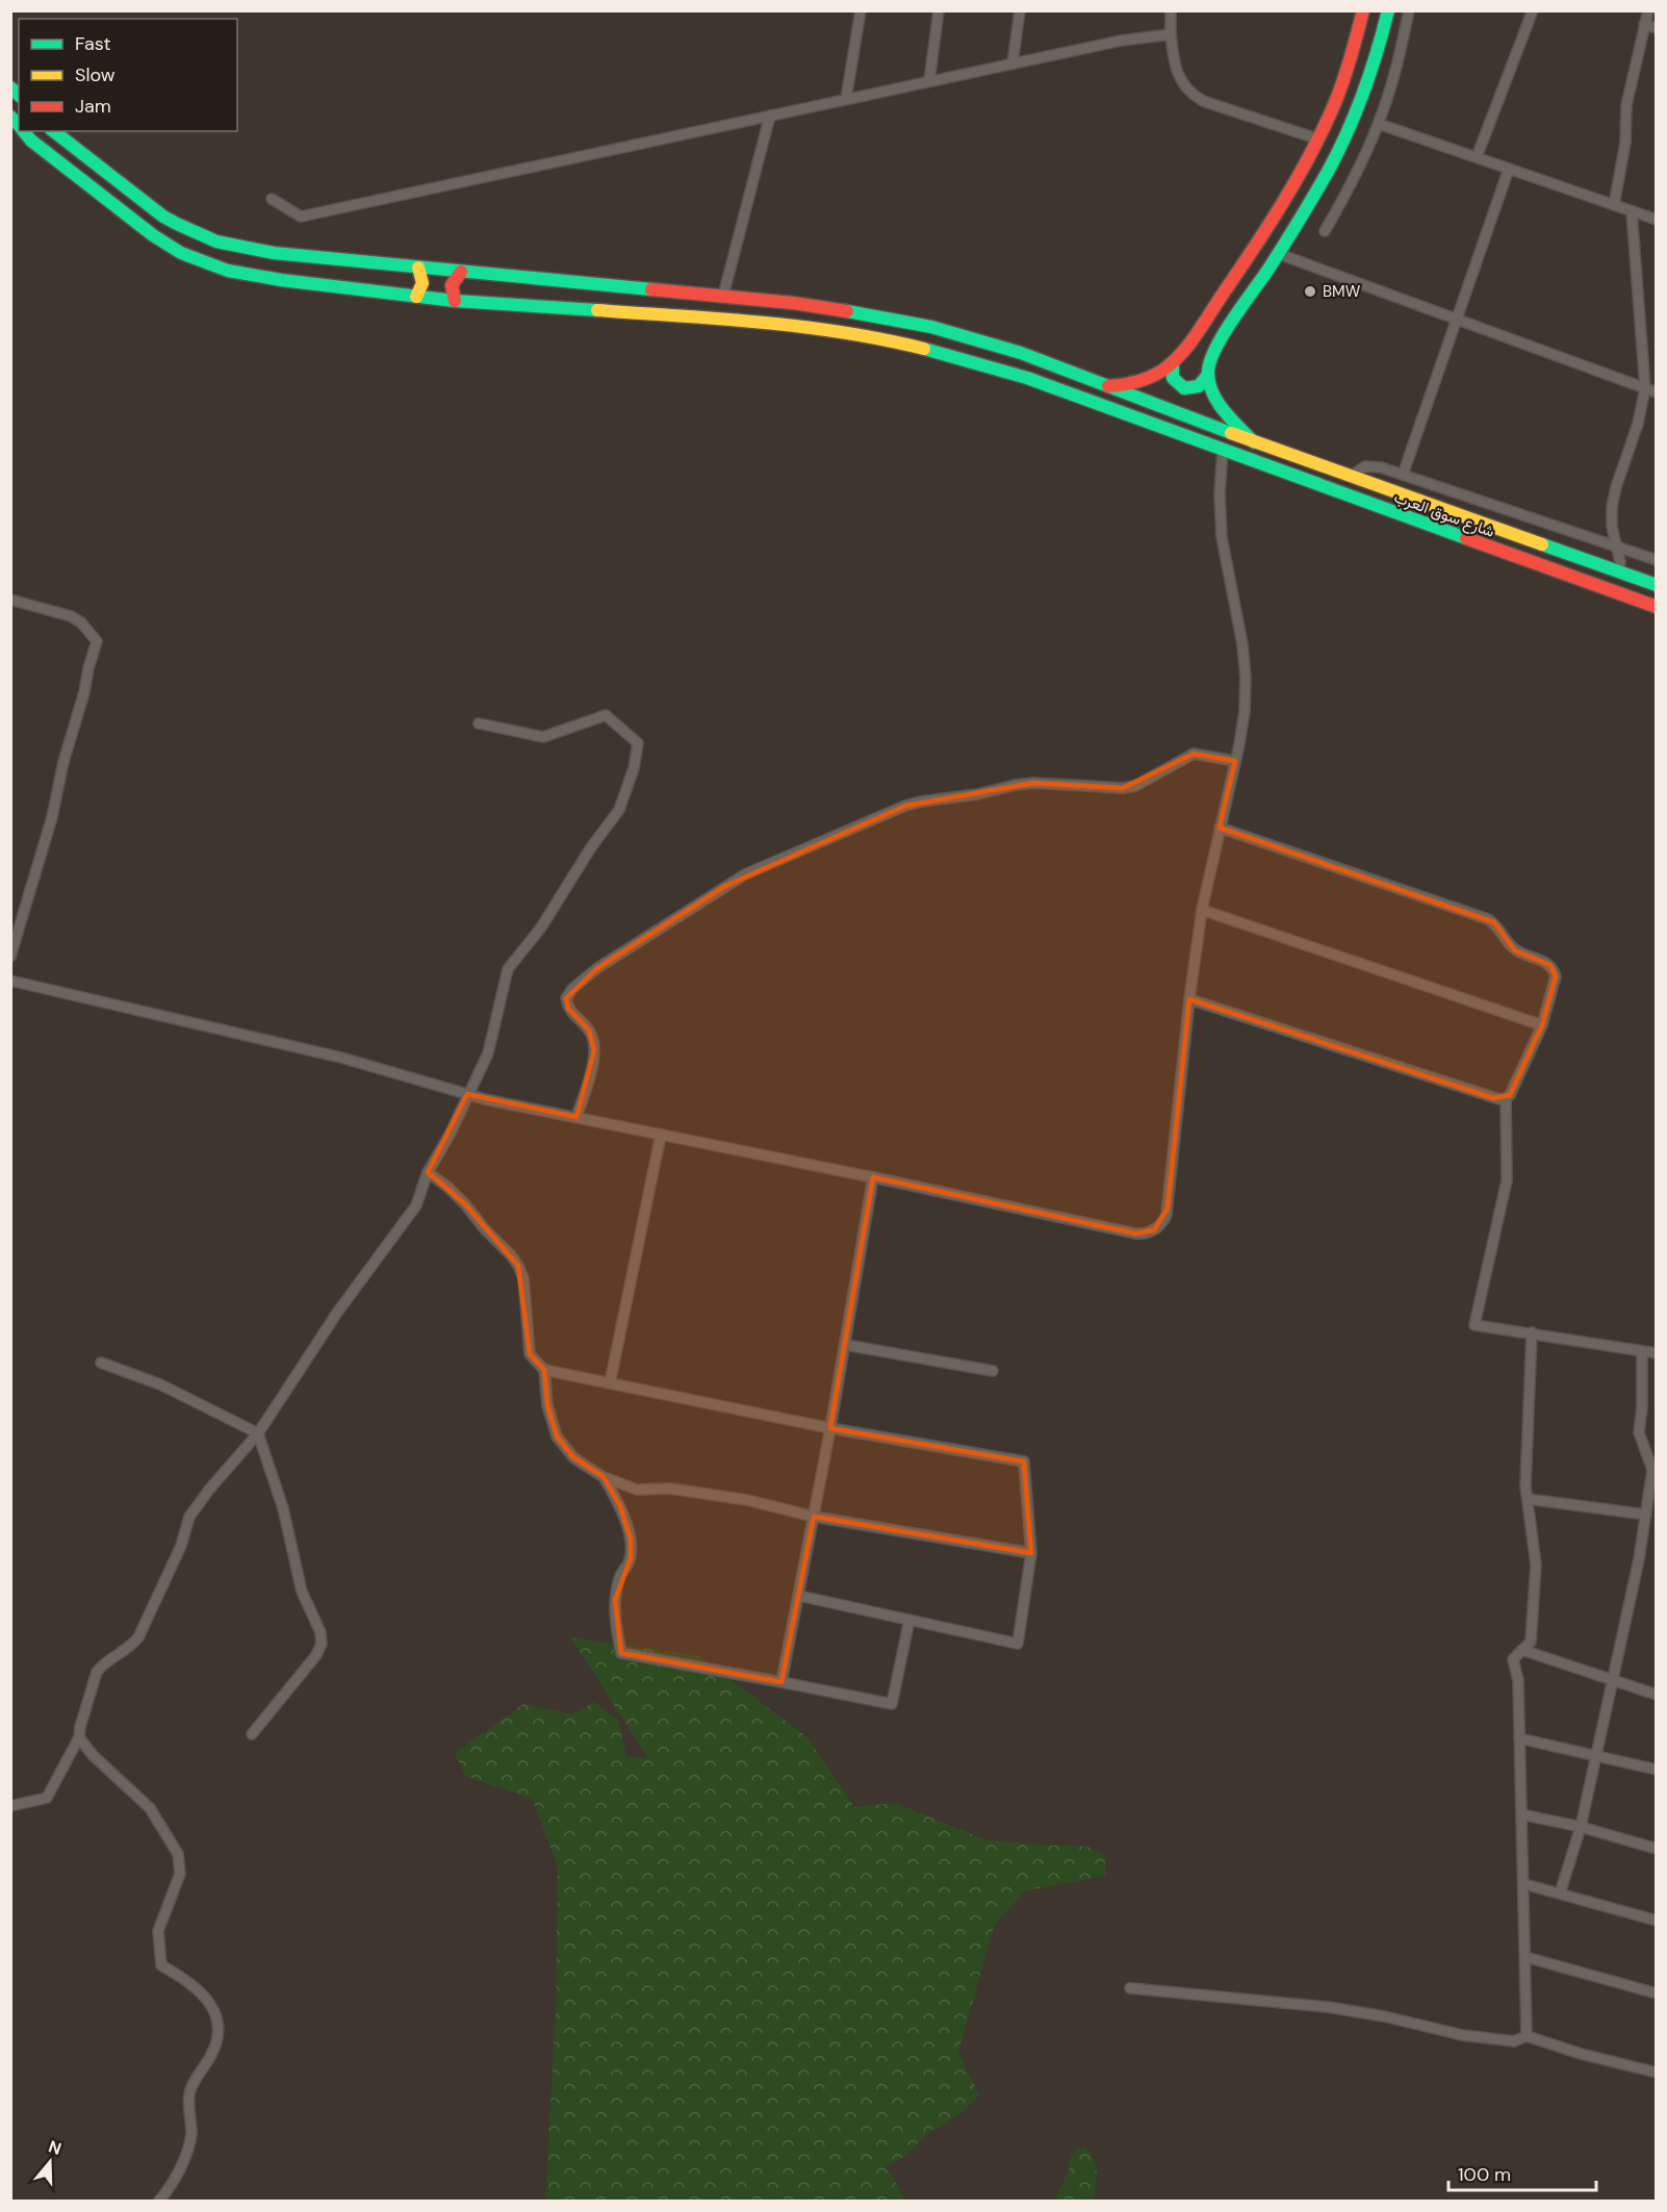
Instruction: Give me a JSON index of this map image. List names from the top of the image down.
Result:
{
  "streets": {
    "street": ["شارع سوق العرب"]
  },
  "places": ["BMW"],
  "legend": ["Fast", "Slow", "Jam"],
  "scale_bar": "100 m",
  "north": "top"
}
